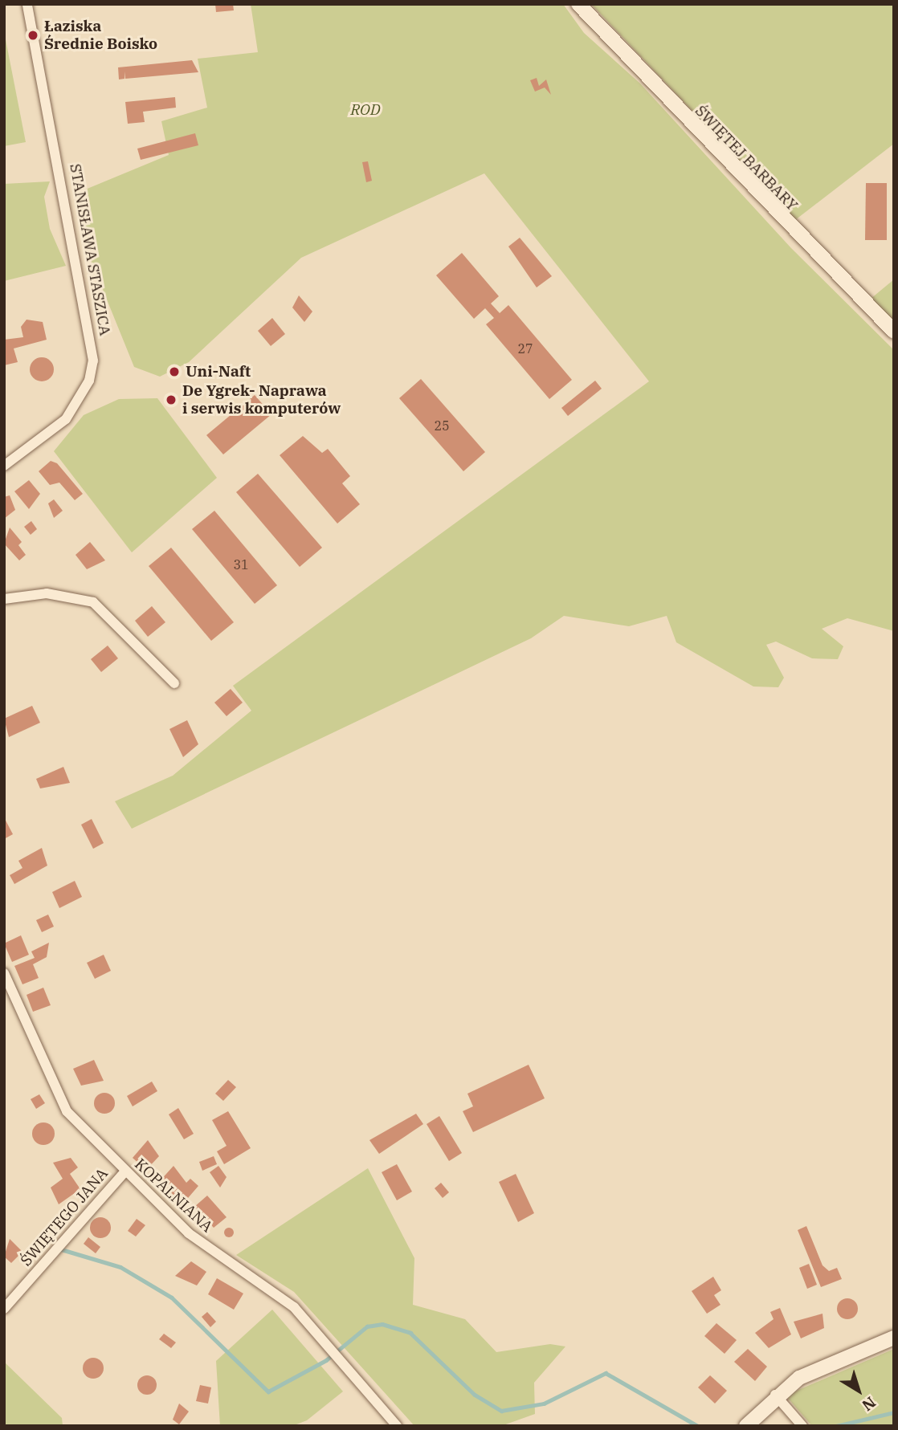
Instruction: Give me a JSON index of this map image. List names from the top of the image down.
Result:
{
  "streets": {
    "street": [
      "ŚWIĘTEJ BARBARY",
      "STANISŁAWA STASZICA",
      "KOPALNIANA",
      "ŚWIĘTEGO JANA"
    ]
  },
  "crossings": [
    ["KOPALNIANA", "ŚWIĘTEGO JANA"]
  ],
  "parks": ["ROD"],
  "places": ["Łaziska Średnie Boisko", "Uni-Naft", "De Ygrek- Naprawa i serwis komputerów"],
  "house_numbers": ["27", "25", "31"],
  "north": "bottom right"
}
